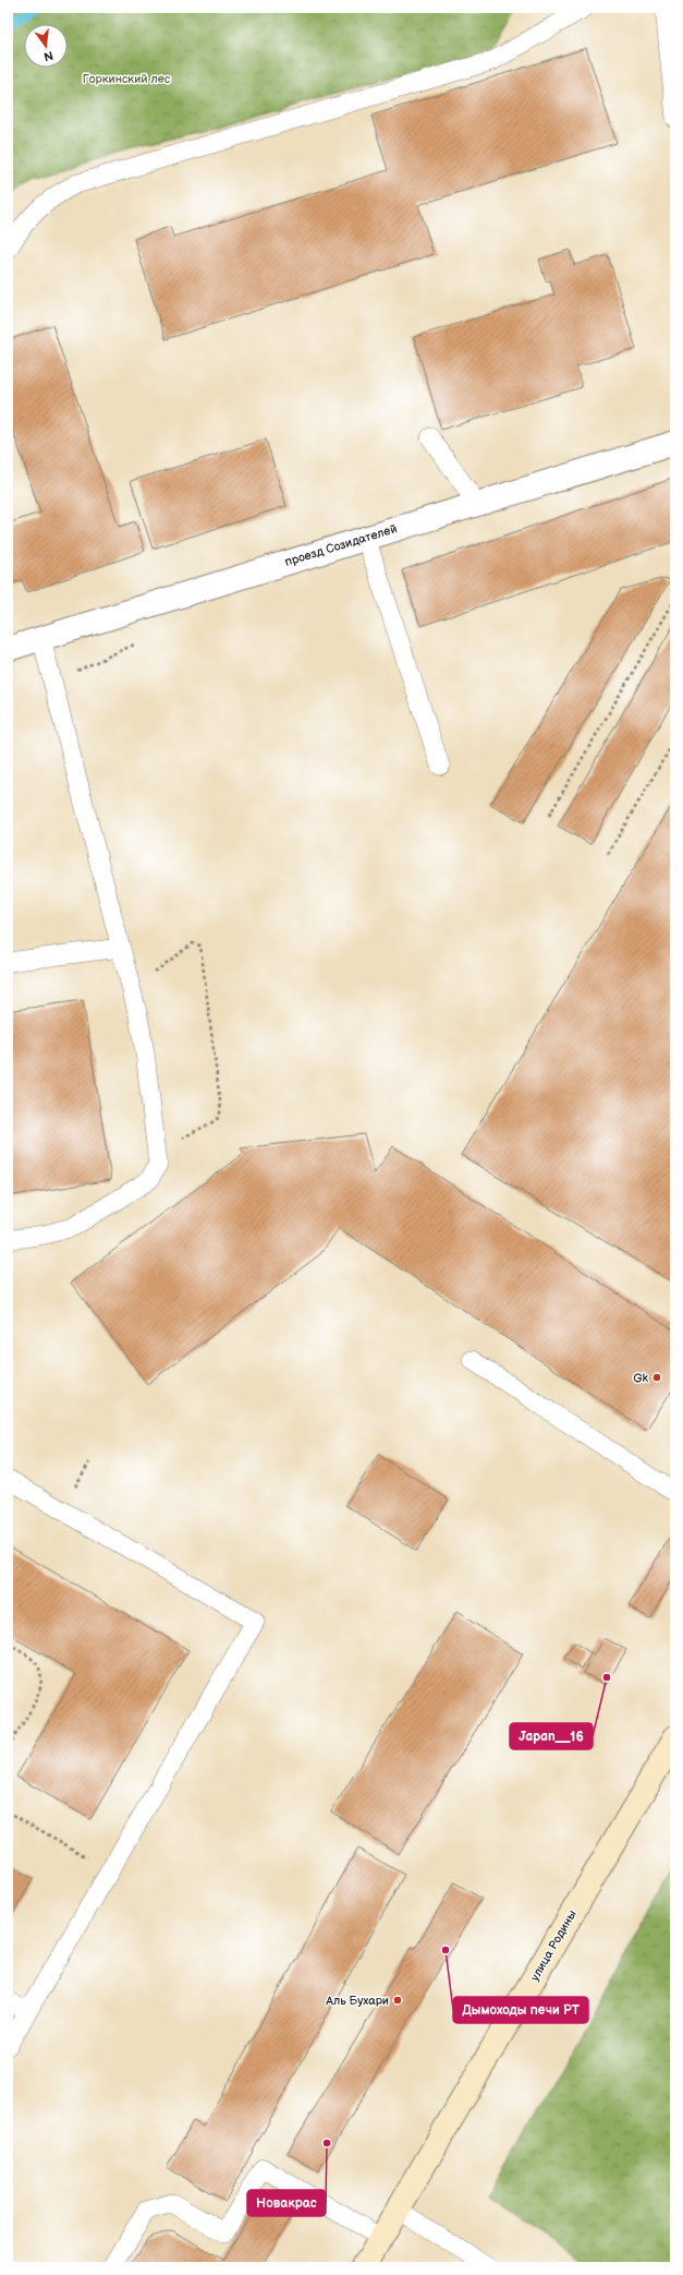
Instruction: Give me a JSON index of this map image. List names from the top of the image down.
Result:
{
  "streets": {
    "street": ["проезд Созидателей", "улица Родины"]
  },
  "parks": ["Горкинский лес"],
  "places": [
    "Gk",
    "Japan__16",
    "Дымоходы печи РТ",
    "Аль Бухари",
    "Новакрас"
  ],
  "north": "bottom"
}
